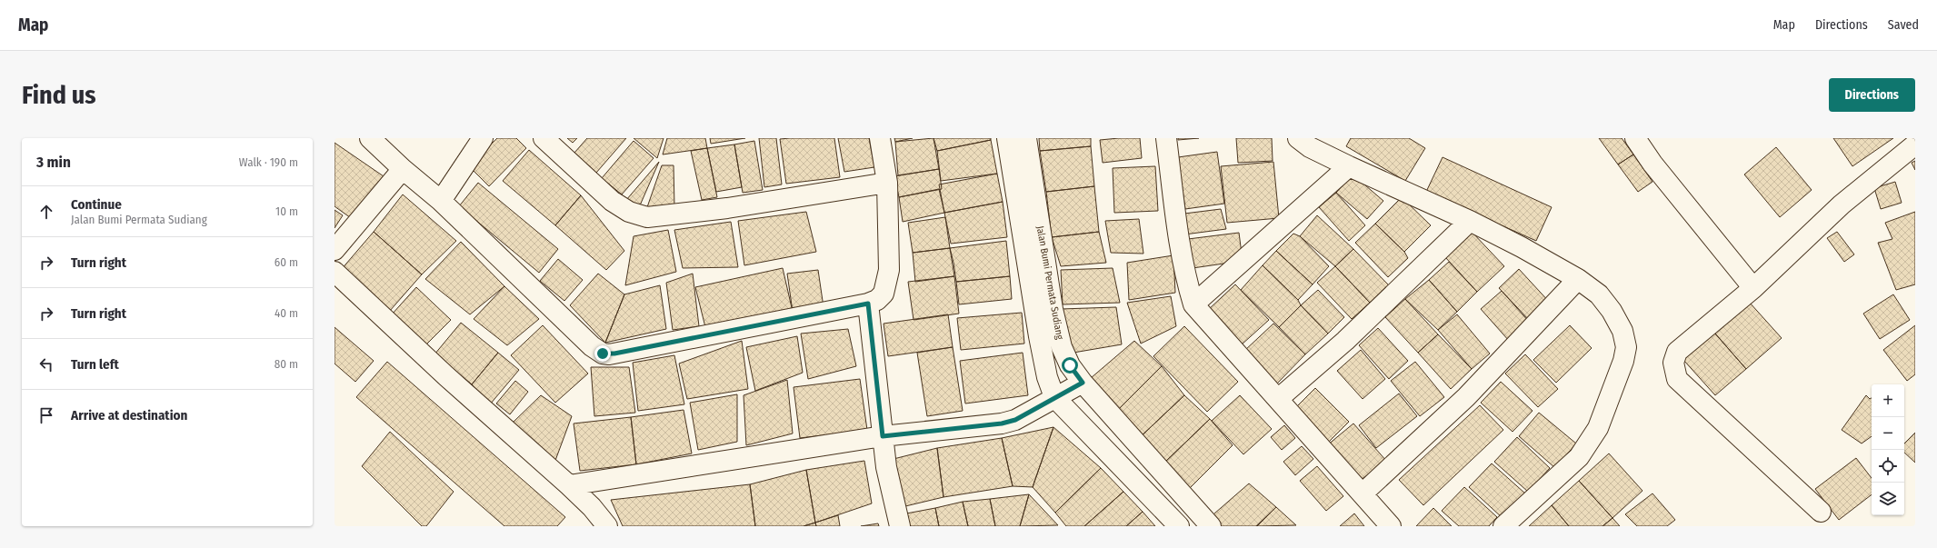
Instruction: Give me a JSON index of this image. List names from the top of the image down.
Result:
{
  "streets": {
    "street": ["Jalan Bumi Permata Sudiang"]
  },
  "page": {
    "header": "Map",
    "nav": ["Map", "Directions", "Saved"],
    "buttons": "Directions",
    "title": "Find us",
    "heading": ["3 min", "Walk · 190 m"],
    "list": [
      ["Continue", "Jalan Bumi Permata Sudiang", "10 m"],
      ["Turn right", "60 m"],
      ["Turn right", "40 m"],
      ["Turn left", "80 m"],
      "Arrive at destination"
    ],
    "map_buttons": ["+", "−"]
  }
}
